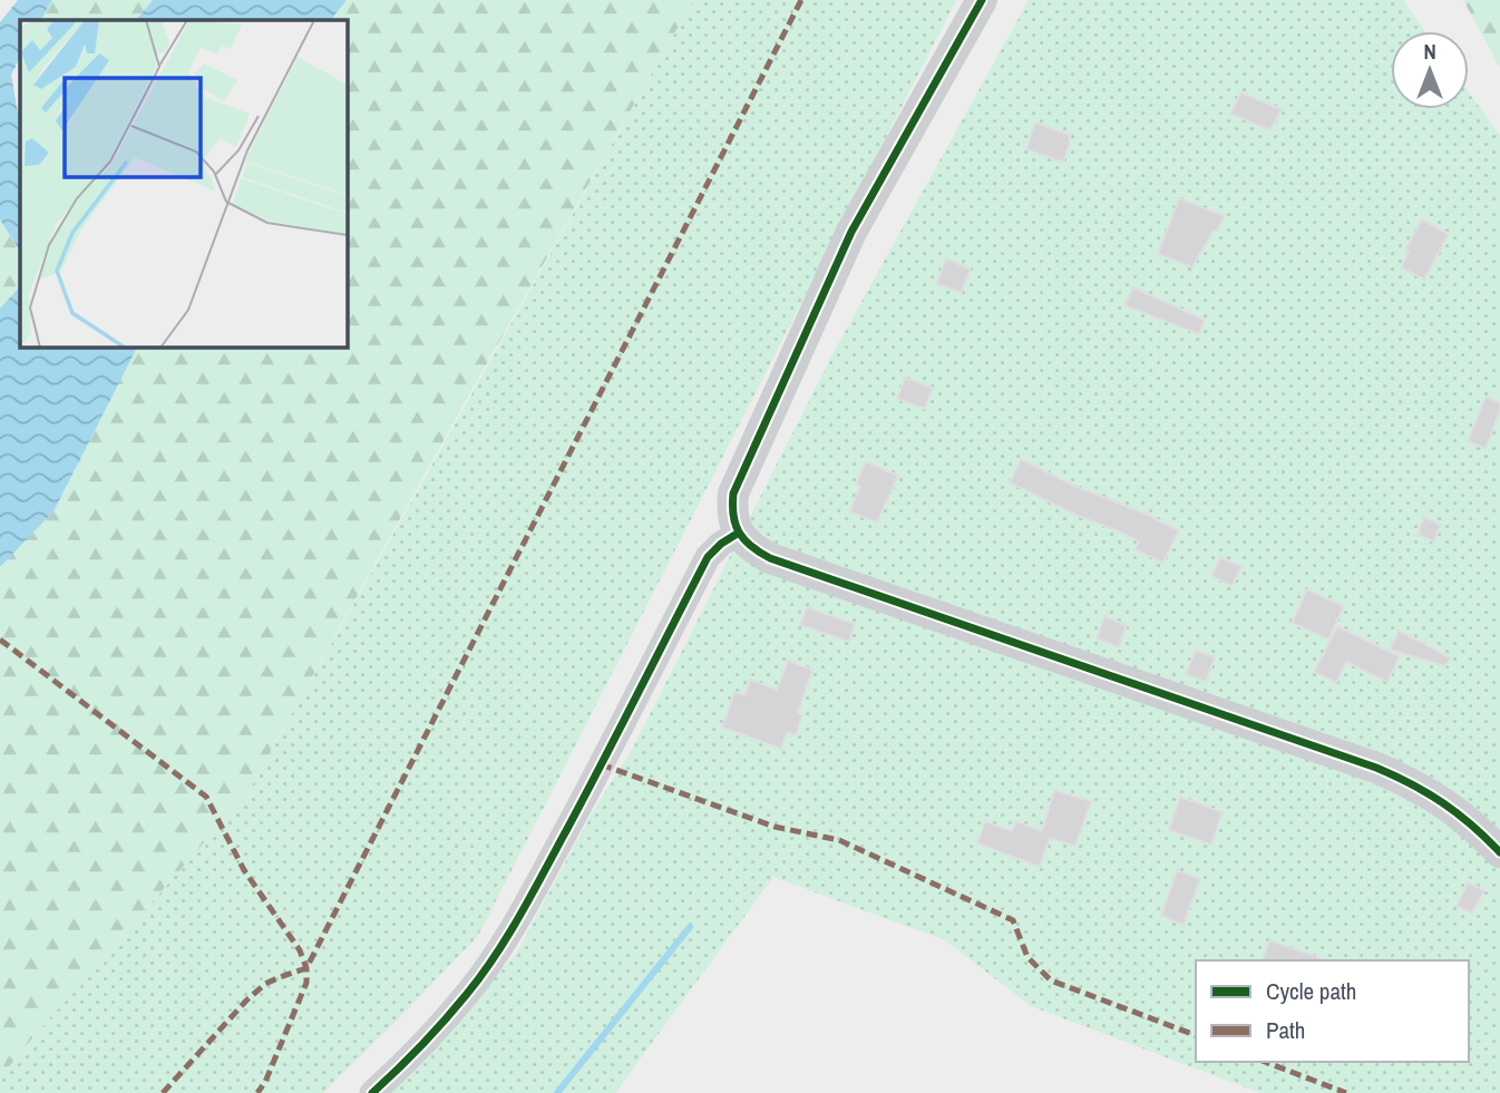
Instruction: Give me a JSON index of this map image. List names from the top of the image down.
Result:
{
  "legend": ["Cycle path", "Path"],
  "north": "top"
}
